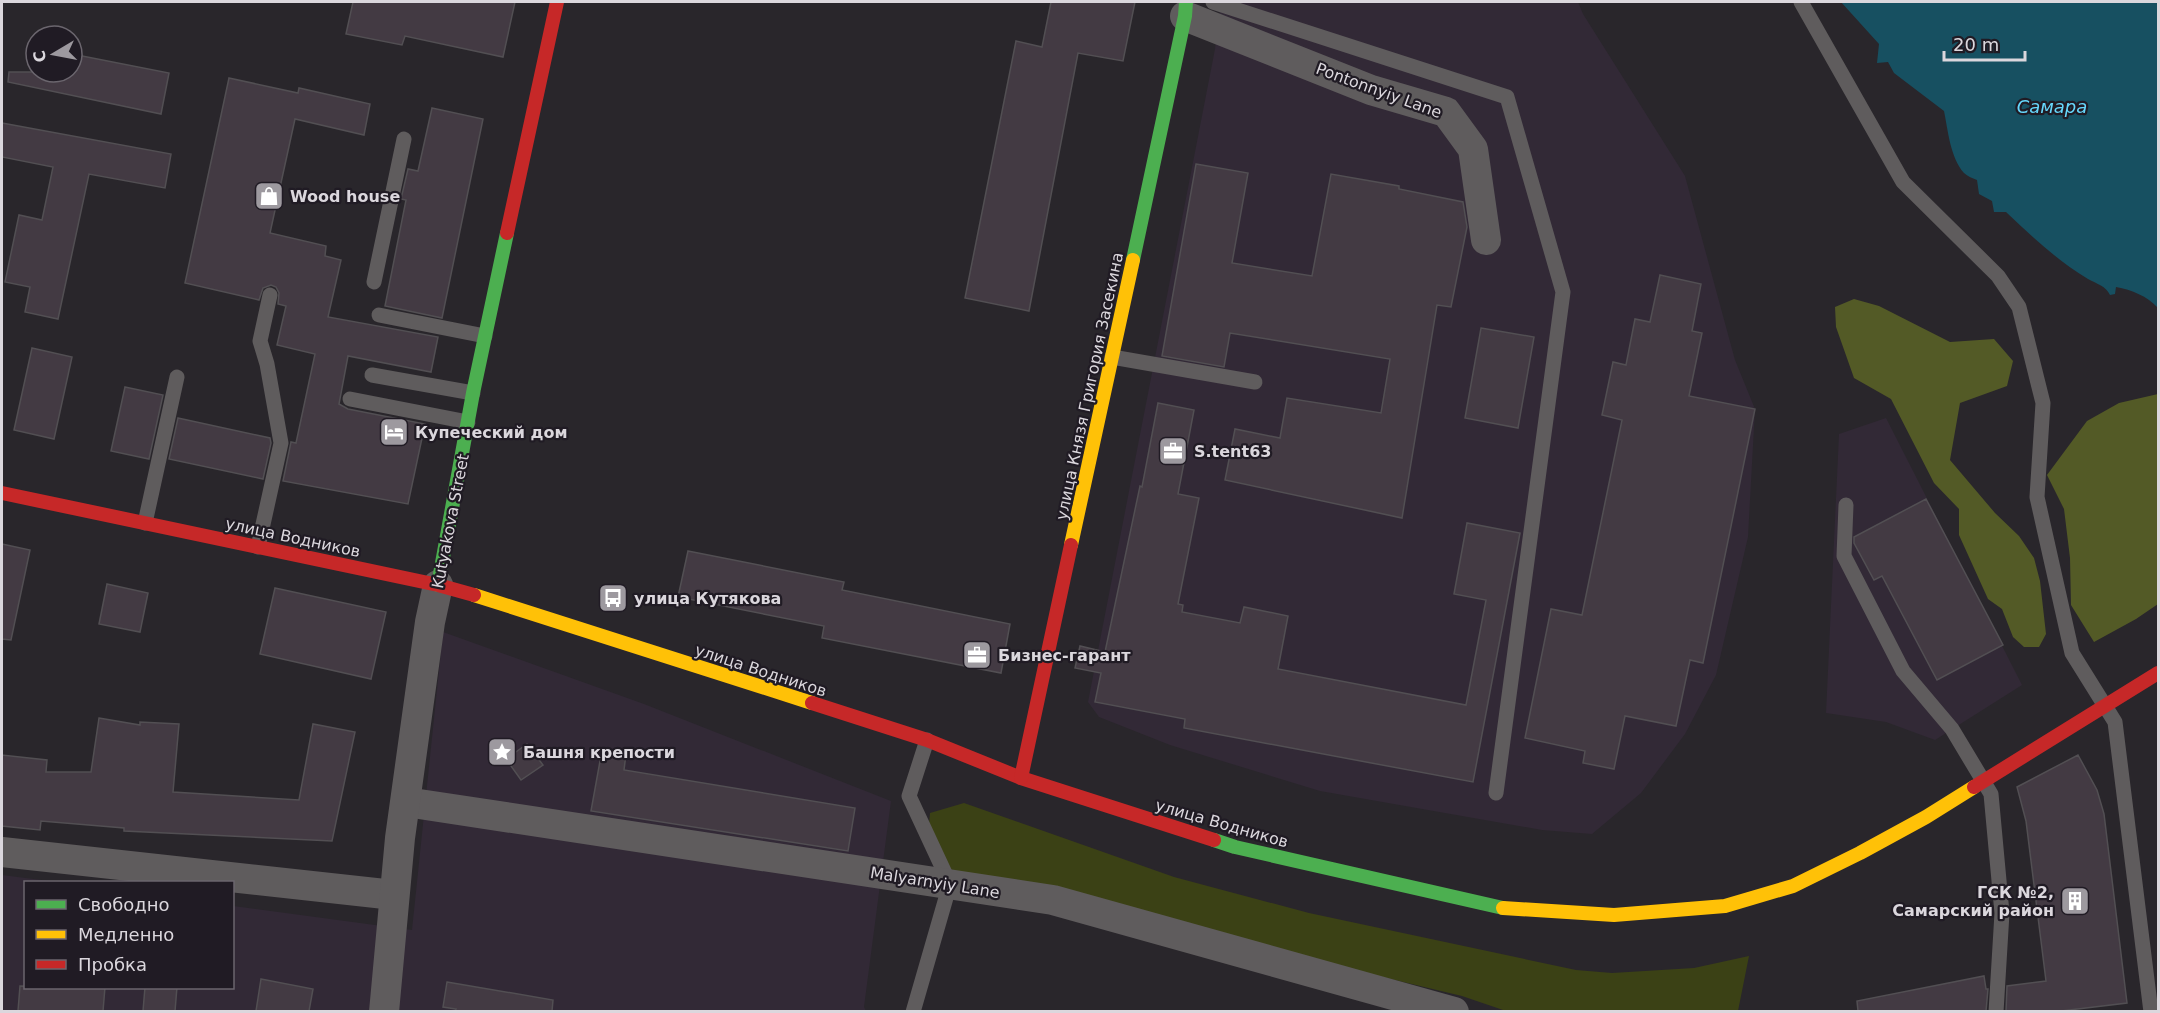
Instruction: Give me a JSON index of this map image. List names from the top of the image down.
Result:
{
  "streets": {
    "main road": ["улица Князя Григория Засекина", "Kutyakova Street", "улица Водников"],
    "street": ["Pontonnyiy Lane", "Malyarnyiy Lane"]
  },
  "crossings": [
    ["Pontonnyiy Lane", "улица Князя Григория Засекина"],
    ["улица Князя Григория Засекина", "улица Водников"],
    ["Kutyakova Street", "улица Водников"],
    ["Kutyakova Street", "Malyarnyiy Lane"]
  ],
  "water": ["Самара"],
  "places": {
    "shop": ["Wood house"],
    "hotel": ["Купеческий дом"],
    "office": ["S.tent63", "Бизнес-гарант"],
    "bus stop": ["улица Кутякова"],
    "place": ["Башня крепости"],
    "building": ["ГСК №2, Самарский район"]
  },
  "legend": ["Свободно", "Медленно", "Пробка"],
  "scale_bar": "20 m",
  "north": "left"
}
